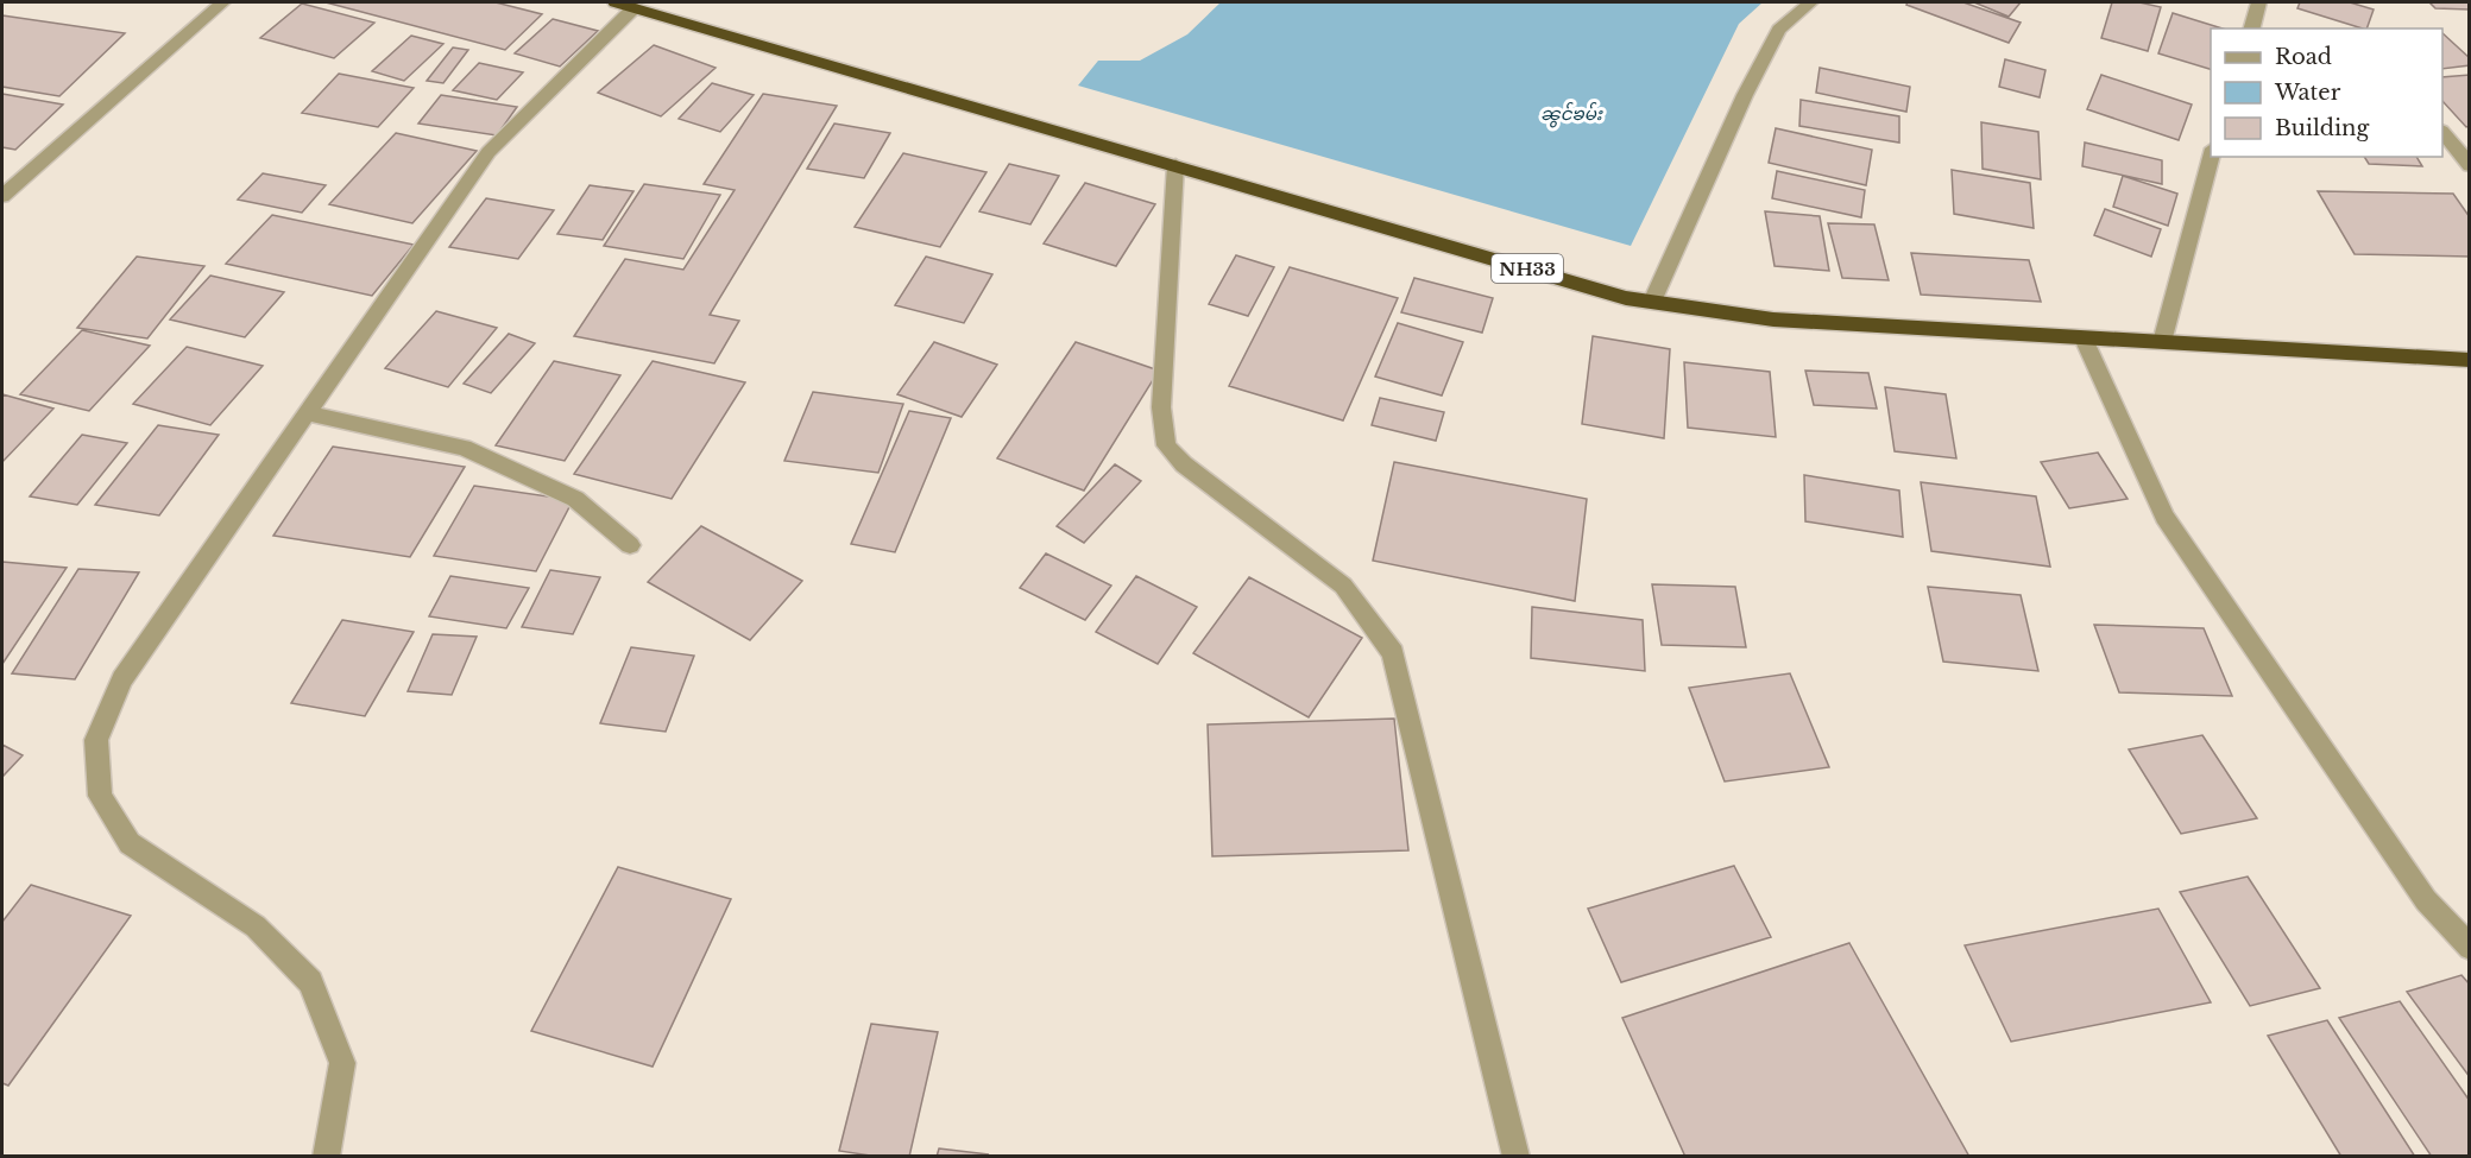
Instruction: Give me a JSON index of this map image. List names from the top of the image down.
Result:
{
  "streets": {
    "highway": ["NH33"]
  },
  "water": ["ၼွင်ၶမ်း"],
  "legend": ["Road", "Water", "Building"]
}
